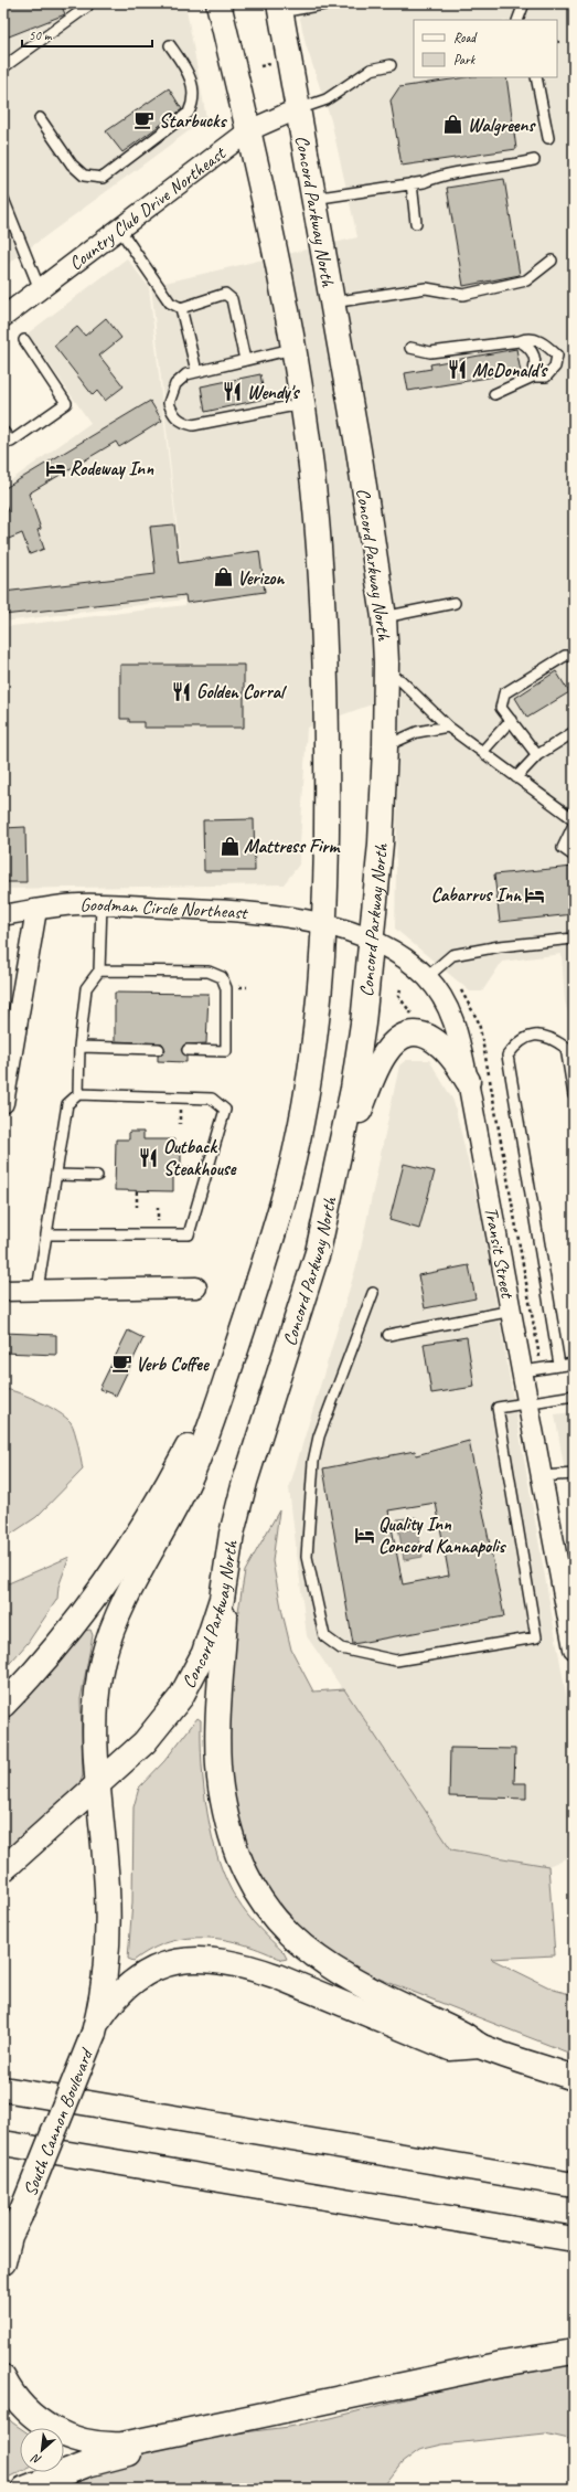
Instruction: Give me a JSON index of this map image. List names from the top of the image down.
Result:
{
  "streets": {
    "highway": ["Concord Parkway North", "South Cannon Boulevard"],
    "street": ["Country Club Drive Northeast", "Goodman Circle Northeast", "Transit Street"]
  },
  "crossings": [
    ["Country Club Drive Northeast", "Concord Parkway North"],
    ["Concord Parkway North", "Transit Street"],
    ["Goodman Circle Northeast", "Transit Street"]
  ],
  "places": {
    "cafe": ["Starbucks", "Verb Coffee"],
    "shop": ["Walgreens", "Verizon", "Mattress Firm"],
    "restaurant": [
      "McDonald's",
      "Wendy's",
      "Golden Corral",
      "Outback Steakhouse"
    ],
    "hotel": ["Rodeway Inn", "Cabarrus Inn", "Quality Inn Concord Kannapolis"]
  },
  "legend": ["Road", "Park"],
  "scale_bar": "50 m",
  "north": "bottom left"
}
